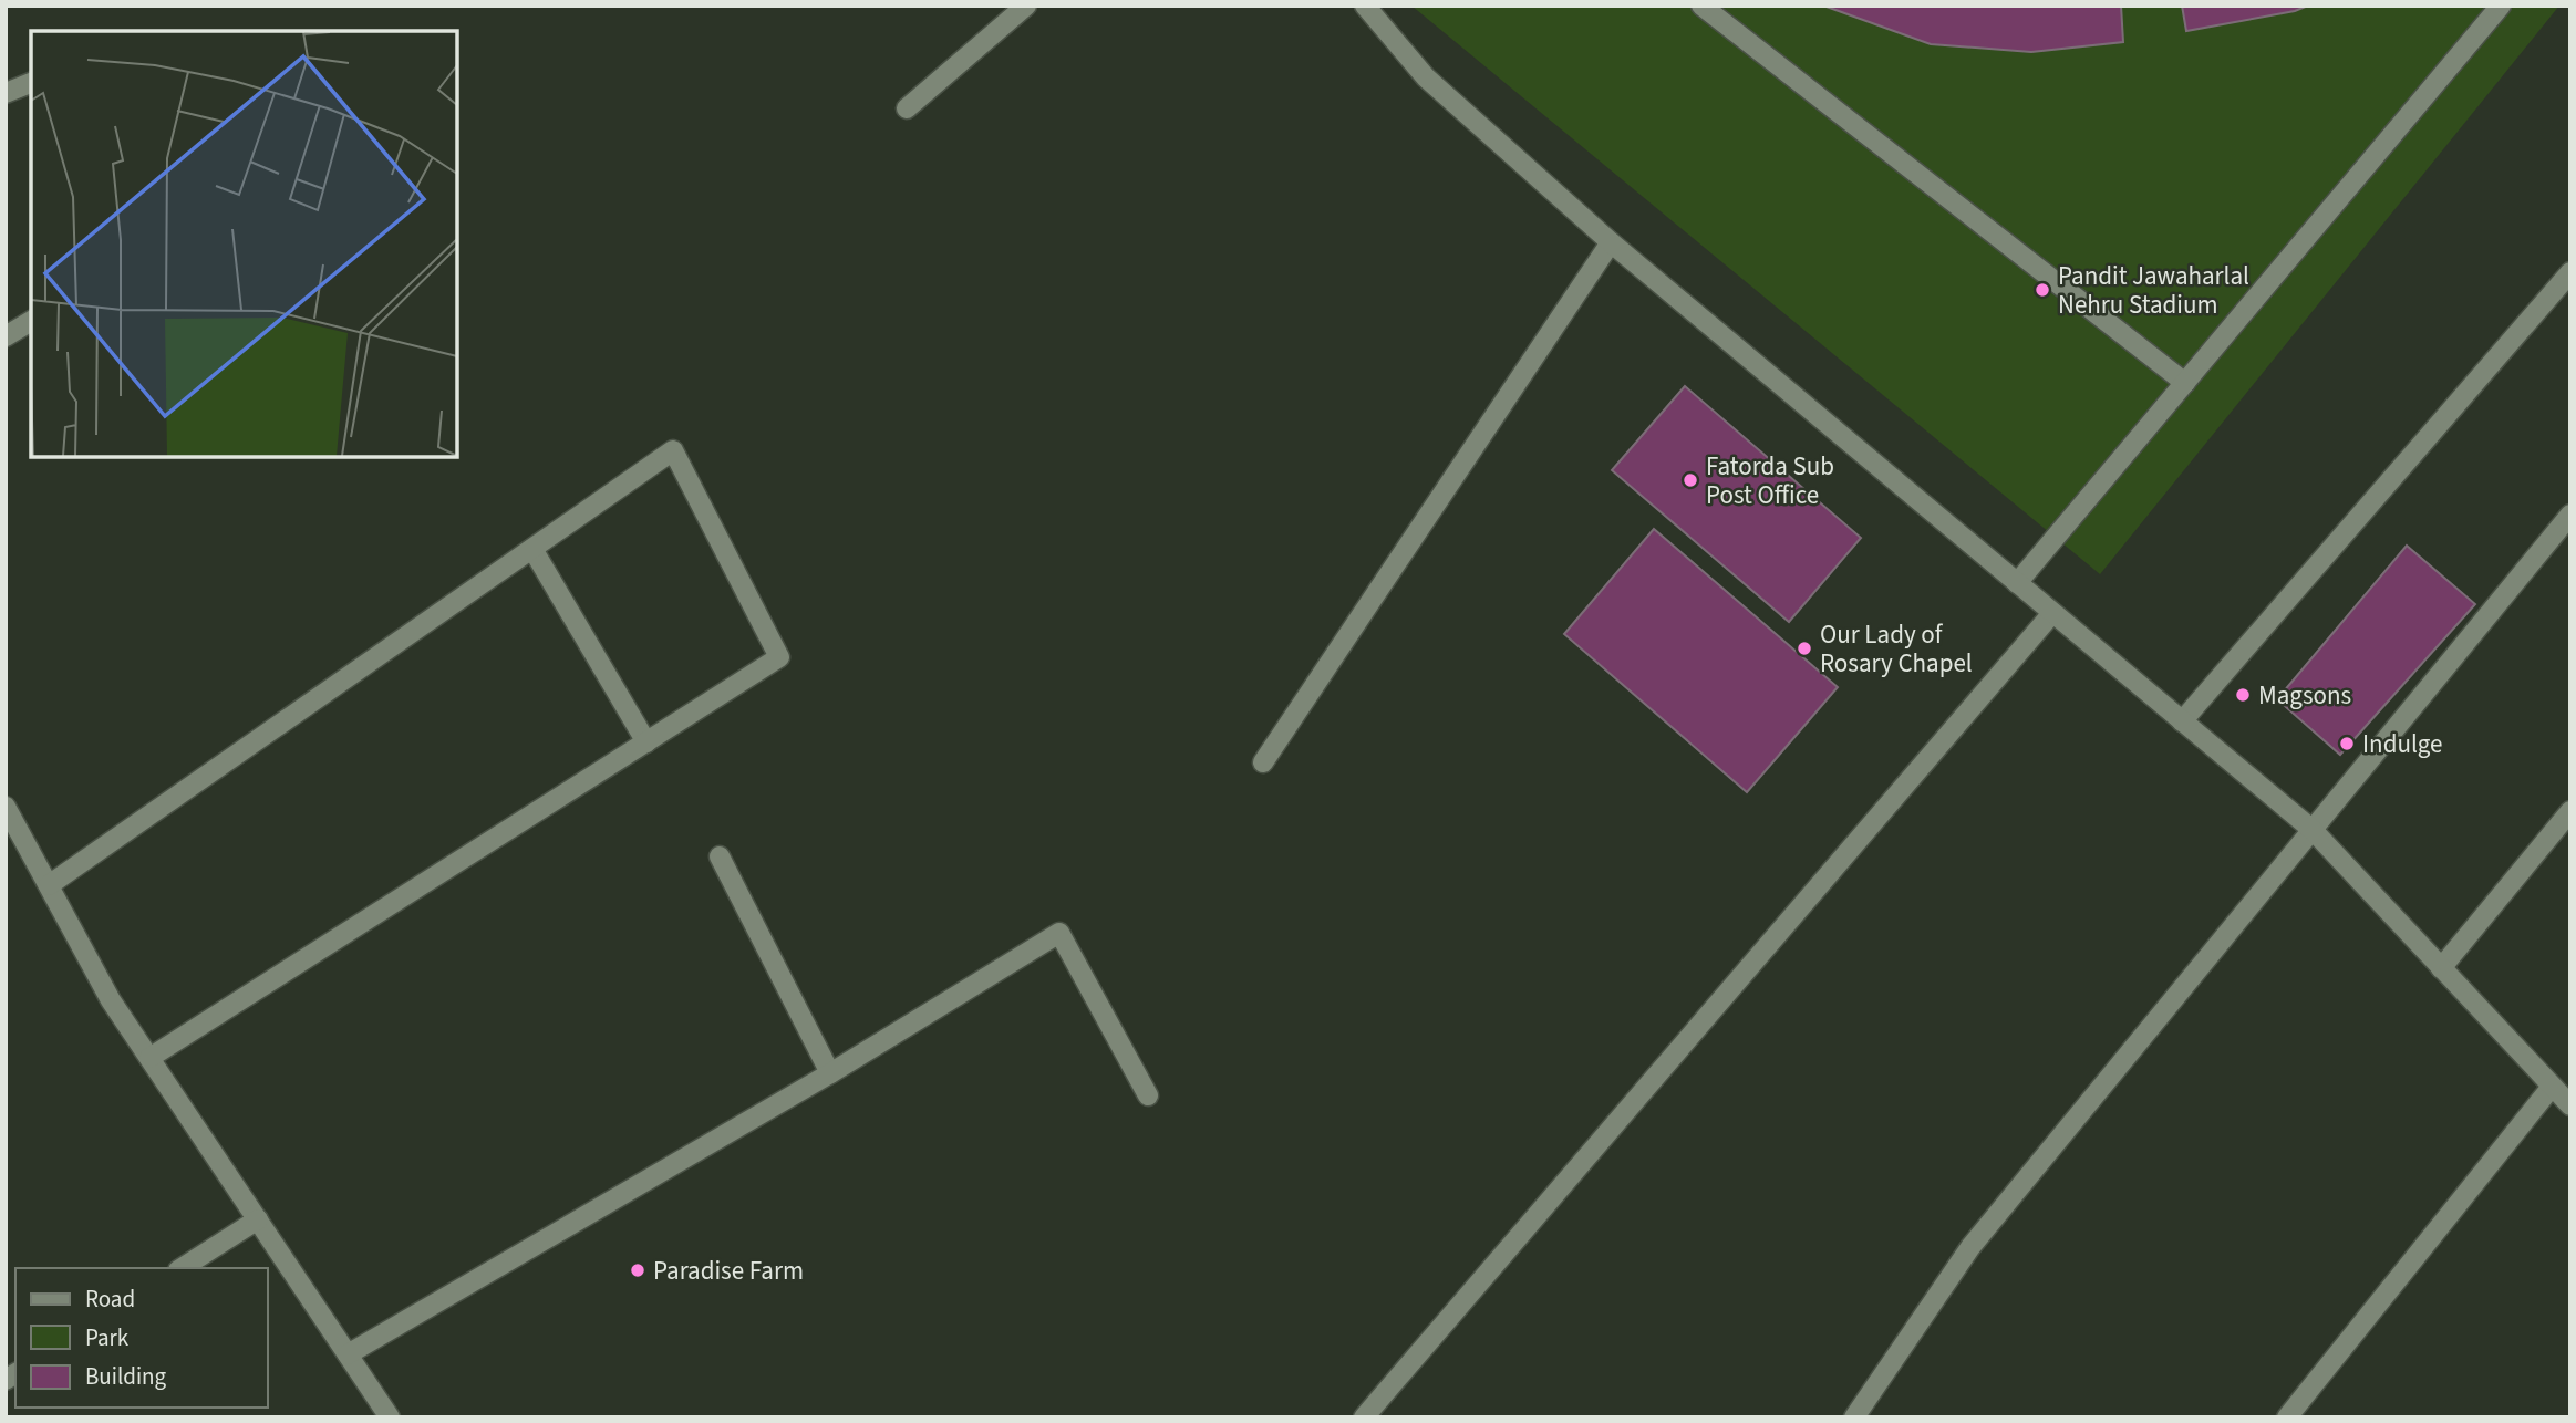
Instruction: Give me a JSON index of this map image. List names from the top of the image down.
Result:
{
  "places": [
    "Pandit Jawaharlal Nehru Stadium",
    "Fatorda Sub Post Office",
    "Our Lady of Rosary Chapel",
    "Magsons",
    "Indulge",
    "Paradise Farm"
  ],
  "legend": ["Road", "Park", "Building"]
}
